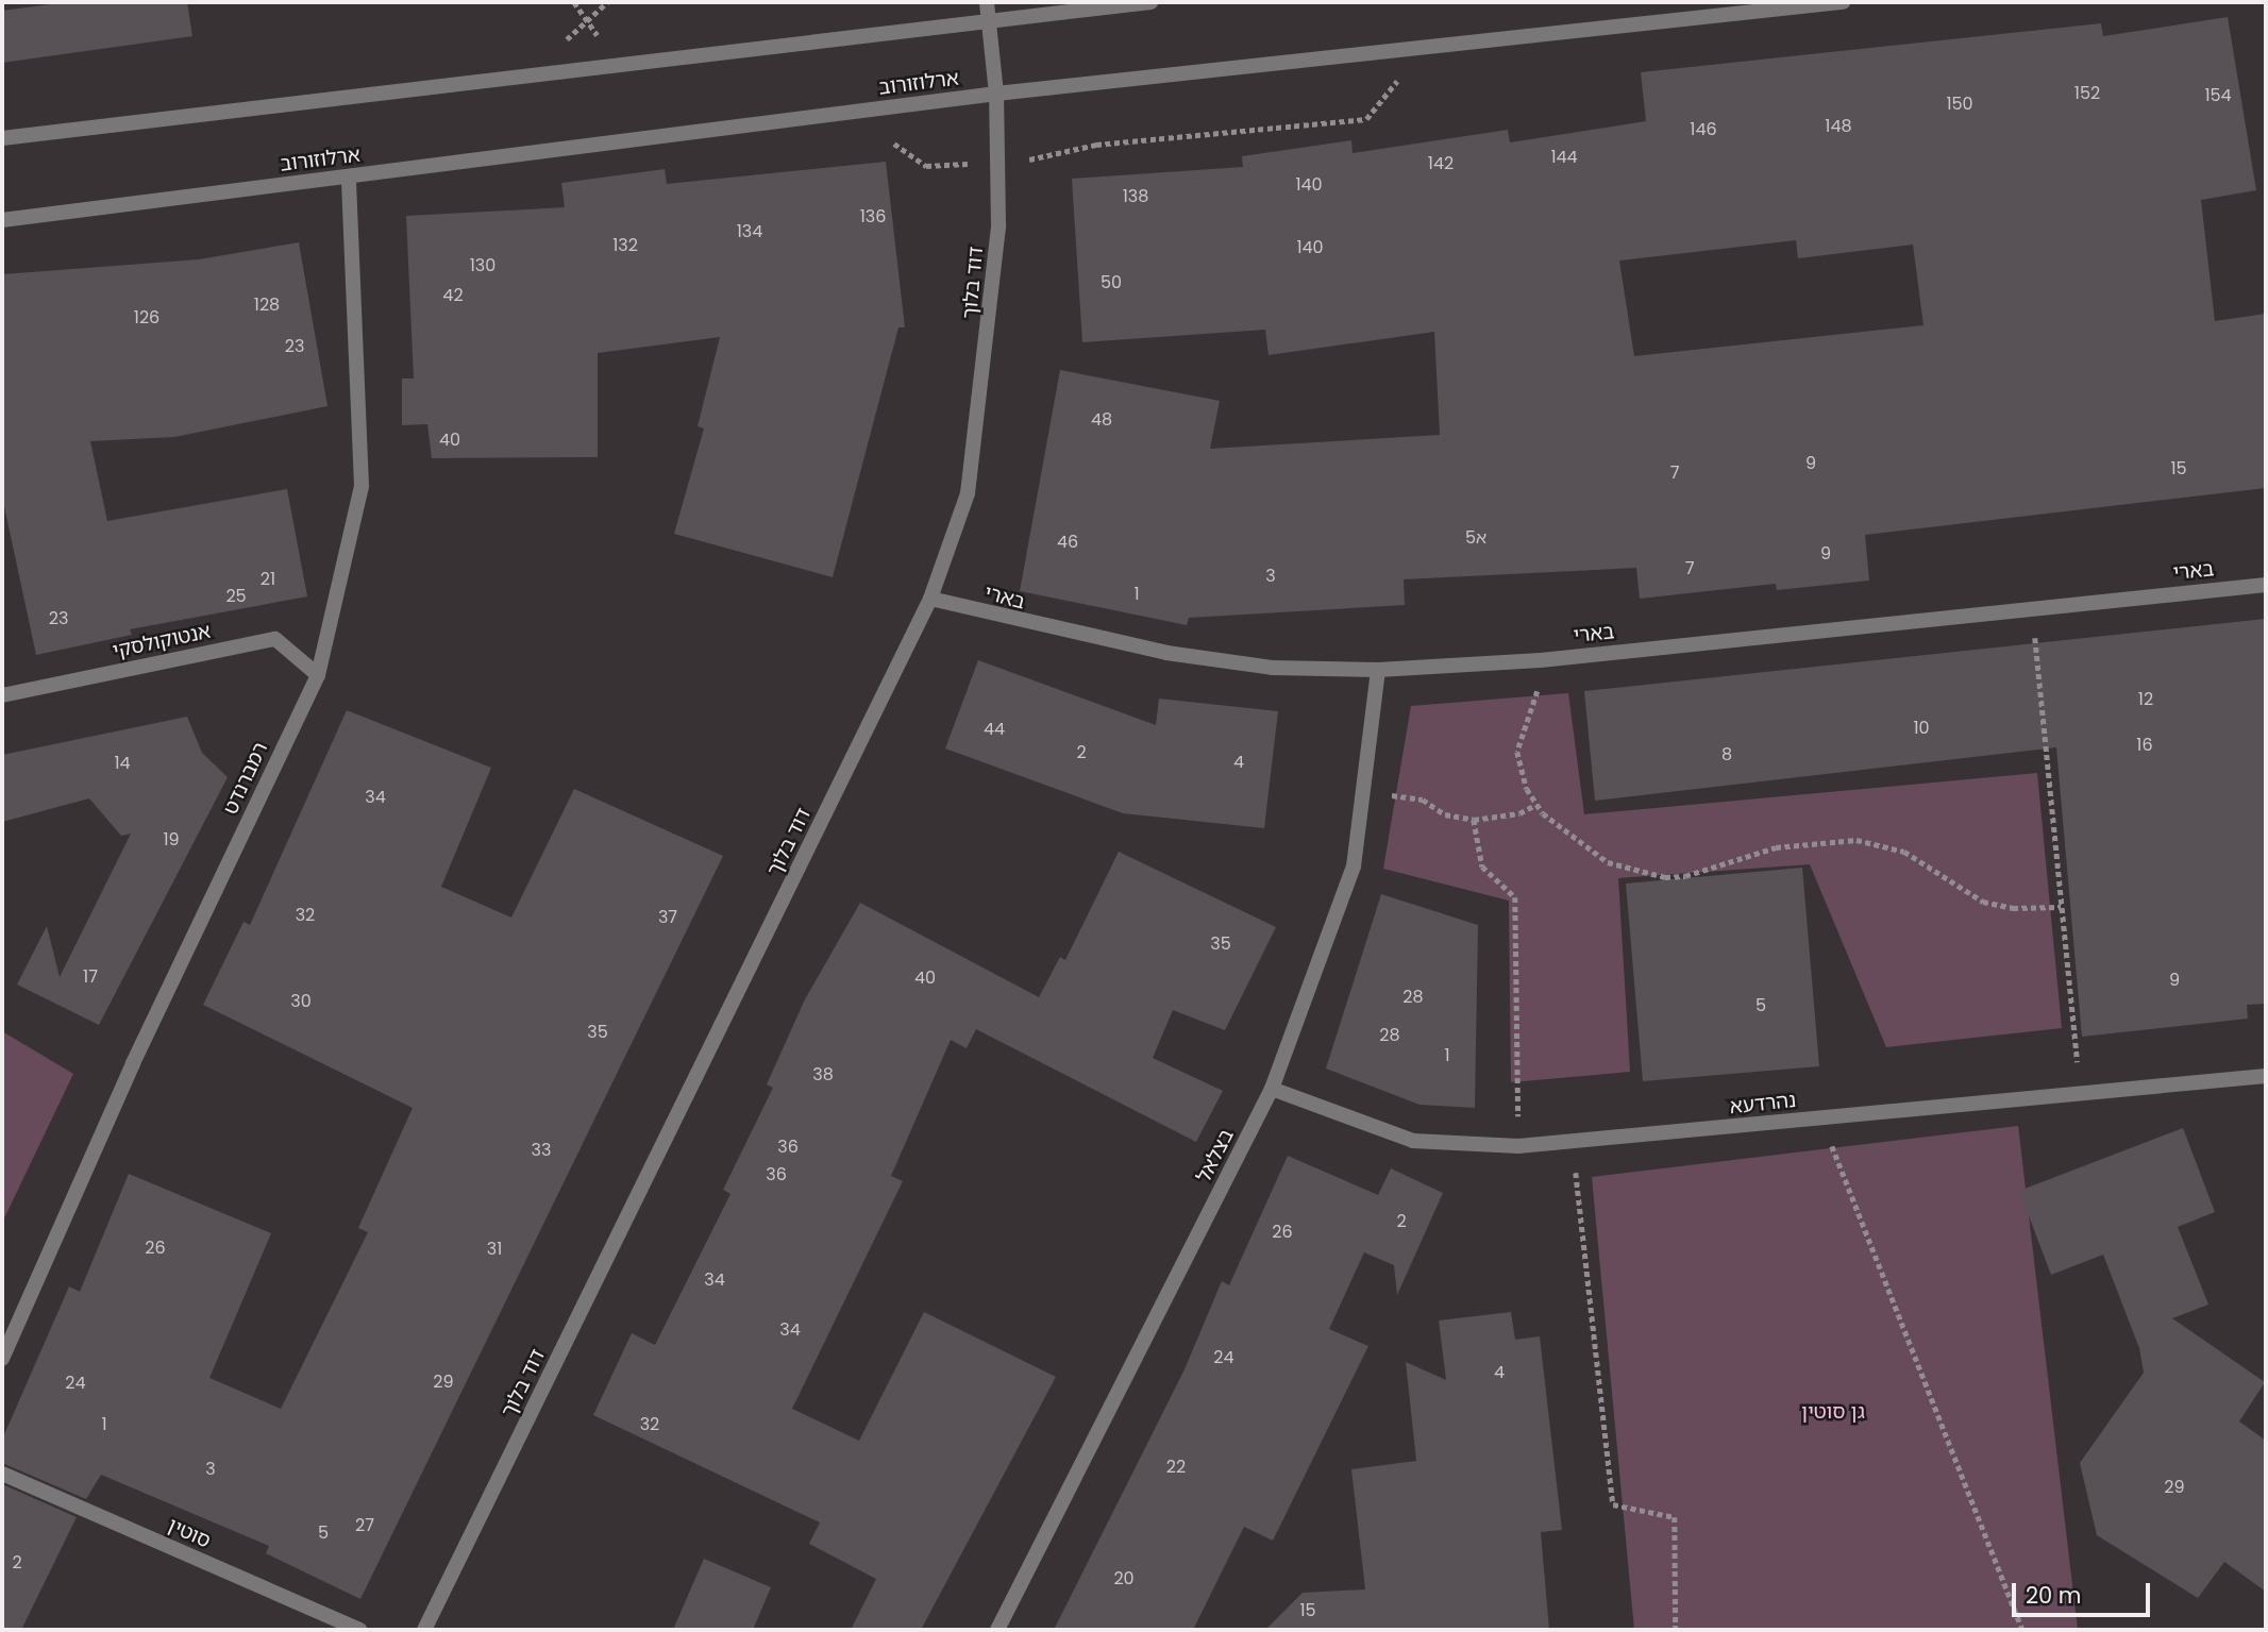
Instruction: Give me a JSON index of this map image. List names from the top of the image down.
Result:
{
  "streets": {
    "street": [
      "ארלוזורוב",
      "דוד בלוך",
      "בארי",
      "אנטוקולסקי",
      "רמברנדט",
      "נהרדעא",
      "בצלאל",
      "סוטין"
    ]
  },
  "crossings": [
    ["ארלוזורוב", "דוד בלוך"],
    ["ארלוזורוב", "רמברנדט"],
    ["דוד בלוך", "בארי"],
    ["בארי", "בצלאל"],
    ["אנטוקולסקי", "רמברנדט"],
    ["נהרדעא", "בצלאל"]
  ],
  "parks": ["גן סוטין"],
  "house_numbers": [
    "152",
    "154",
    "150",
    "148",
    "146",
    "144",
    "142",
    "140",
    "138",
    "136",
    "134",
    "132",
    "140",
    "130",
    "50",
    "42",
    "128",
    "126",
    "23",
    "48",
    "40",
    "9",
    "15",
    "7",
    "5א",
    "46",
    "9",
    "7",
    "3",
    "21",
    "1",
    "25",
    "23",
    "12",
    "10",
    "44",
    "16",
    "2",
    "8",
    "4",
    "14",
    "34",
    "19",
    "32",
    "37",
    "35",
    "17",
    "40",
    "9",
    "28",
    "30",
    "5",
    "35",
    "28",
    "1",
    "38",
    "36",
    "33",
    "36",
    "2",
    "26",
    "26",
    "31",
    "34",
    "34",
    "24",
    "4",
    "29",
    "24",
    "1",
    "32",
    "22",
    "3",
    "29",
    "27",
    "5",
    "2",
    "20",
    "15"
  ],
  "scale_bar": "20 m"
}
